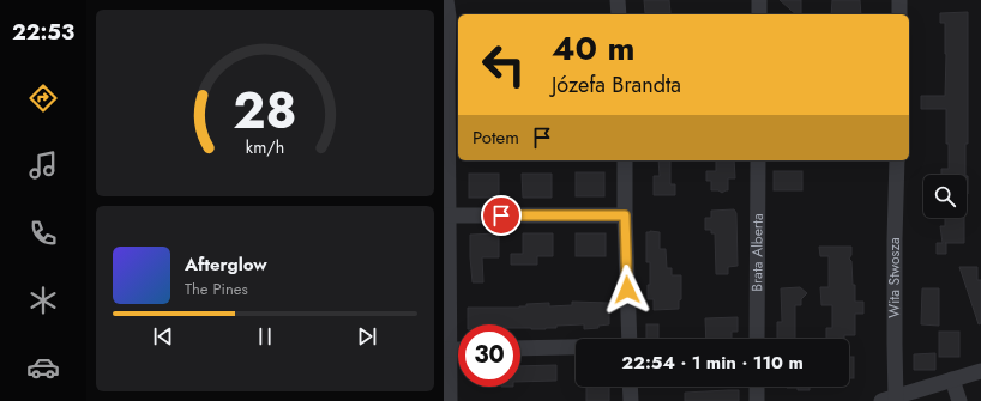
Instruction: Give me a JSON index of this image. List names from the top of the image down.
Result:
{
  "streets": {
    "street": ["Brata Alberta", "Wita Stwosza"]
  },
  "page": {
    "tabs": "22:53",
    "turn": ["40 m", "Józefa Brandta"],
    "then": "Potem",
    "song": ["Afterglow", "The Pines"],
    "limit": "30",
    "trip": "22:54 · 1 min · 110 m",
    "gauge": ["28", "km/h"]
  }
}
